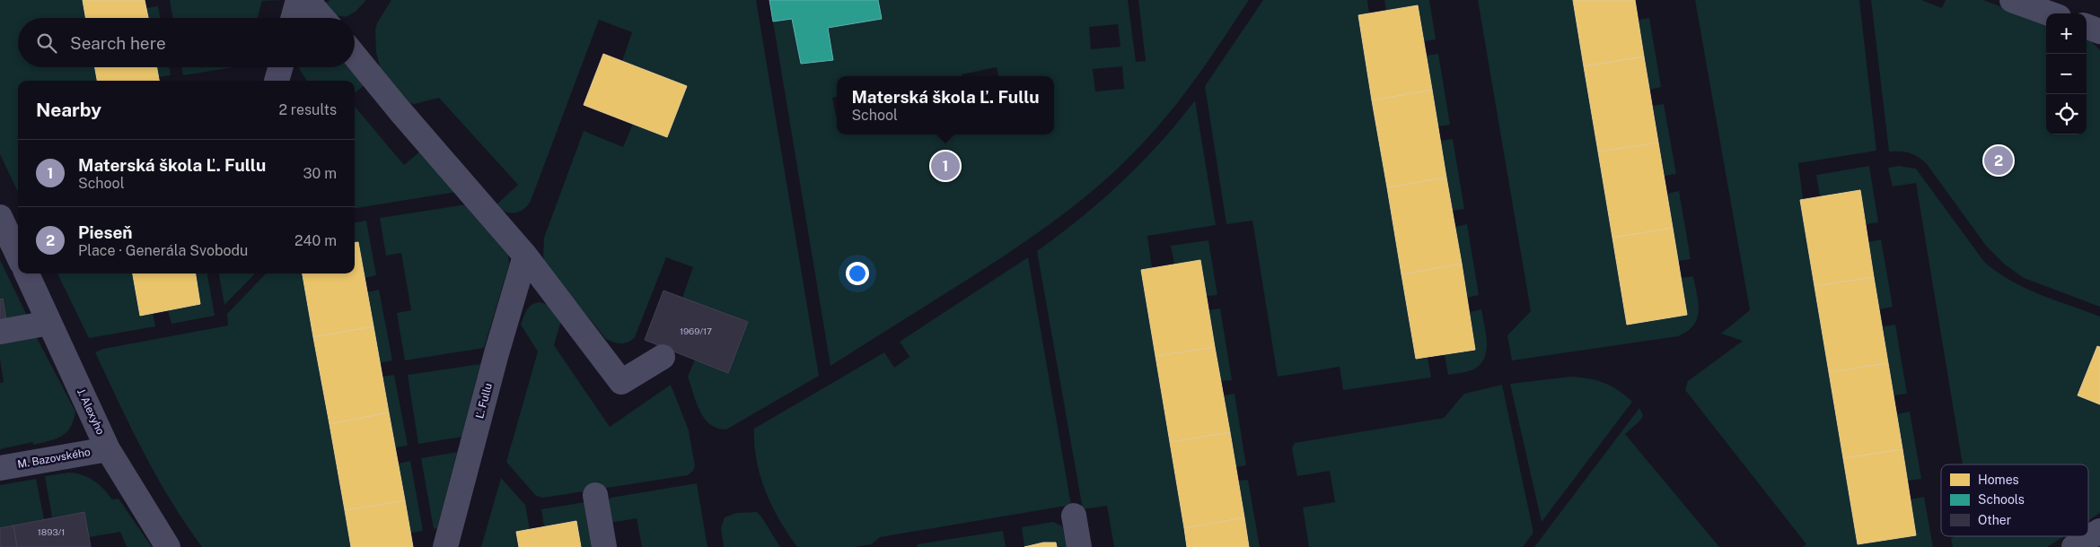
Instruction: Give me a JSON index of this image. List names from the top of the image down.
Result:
{
  "streets": {
    "street": ["Ľ. Fullu", "J. Alexyho", "M. Bazovského"]
  },
  "crossings": [
    ["J. Alexyho", "M. Bazovského"]
  ],
  "house_numbers": ["1969/17", "1893/1"],
  "legend": ["Homes", "Schools", "Other"],
  "page": {
    "map_buttons": ["+", "−"],
    "search": "Search here",
    "popup": ["Materská škola Ľ. Fullu", "School"],
    "heading": ["Nearby", "2 results"],
    "list": [
      {
        "mark": "1",
        "name": "Materská škola Ľ. Fullu",
        "note": "School",
        "value": "30 m"
      },
      {
        "mark": "2",
        "name": "Pieseň",
        "note": "Place · Generála Svobodu",
        "value": "240 m"
      }
    ],
    "pins": ["2", "1"]
  }
}
